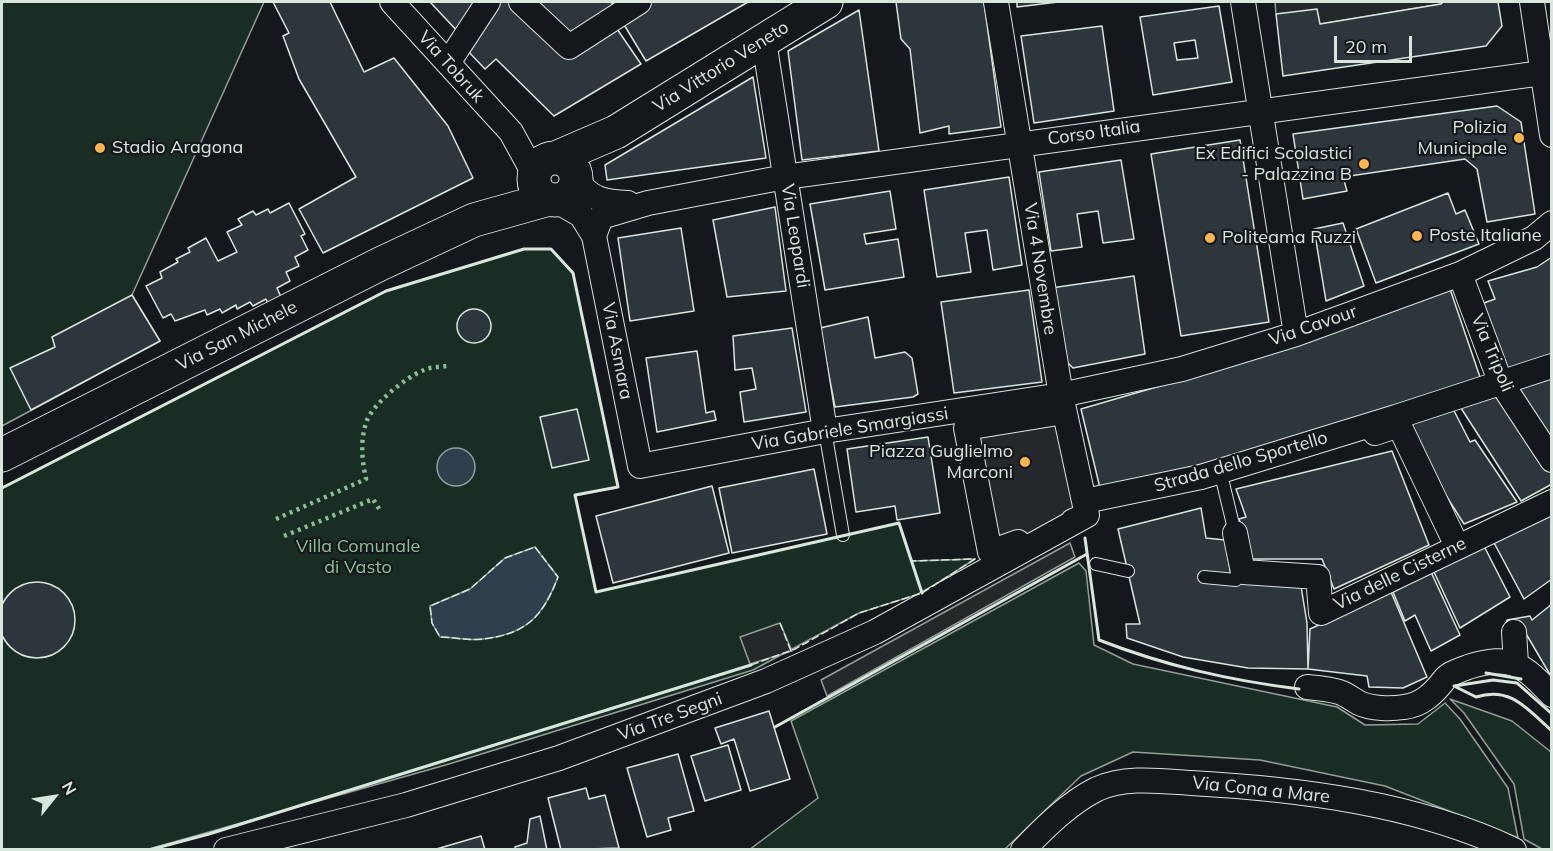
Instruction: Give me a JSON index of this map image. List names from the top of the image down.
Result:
{
  "streets": {
    "street": [
      "Via Tobruk",
      "Via Vittorio Veneto",
      "Corso Italia",
      "Via Leopardi",
      "Via 4 Novembre",
      "Via Cavour",
      "Via San Michele",
      "Via Asmara",
      "Via Tripoli",
      "Via Gabriele Smargiassi",
      "Strada dello Sportello",
      "Via delle Cisterne",
      "Via Tre Segni",
      "Via Cona a Mare"
    ]
  },
  "crossings": [
    ["Via Tobruk", "Via Vittorio Veneto"],
    ["Via Tobruk", "Corso Italia"],
    ["Via Tobruk", "Via San Michele"],
    ["Via Vittorio Veneto", "Corso Italia"],
    ["Via Vittorio Veneto", "Via Leopardi"],
    ["Via Vittorio Veneto", "Via San Michele"],
    ["Corso Italia", "Via Leopardi"],
    ["Corso Italia", "Via 4 Novembre"],
    ["Corso Italia", "Via San Michele"],
    ["Via Leopardi", "Via Gabriele Smargiassi"],
    ["Via 4 Novembre", "Via Cavour"],
    ["Via 4 Novembre", "Via Gabriele Smargiassi"],
    ["Via Cavour", "Via Tripoli"],
    ["Via Cavour", "Via Gabriele Smargiassi"],
    ["Via Asmara", "Via Gabriele Smargiassi"],
    ["Strada dello Sportello", "Via Tre Segni"]
  ],
  "parks": ["Villa Comunale di Vasto"],
  "places": [
    "Polizia Municipale",
    "Stadio Aragona",
    "Ex Edifici Scolastici - Palazzina B",
    "Poste Italiane",
    "Politeama Ruzzi",
    "Piazza Guglielmo Marconi"
  ],
  "scale_bar": "20 m",
  "north": "top right"
}
